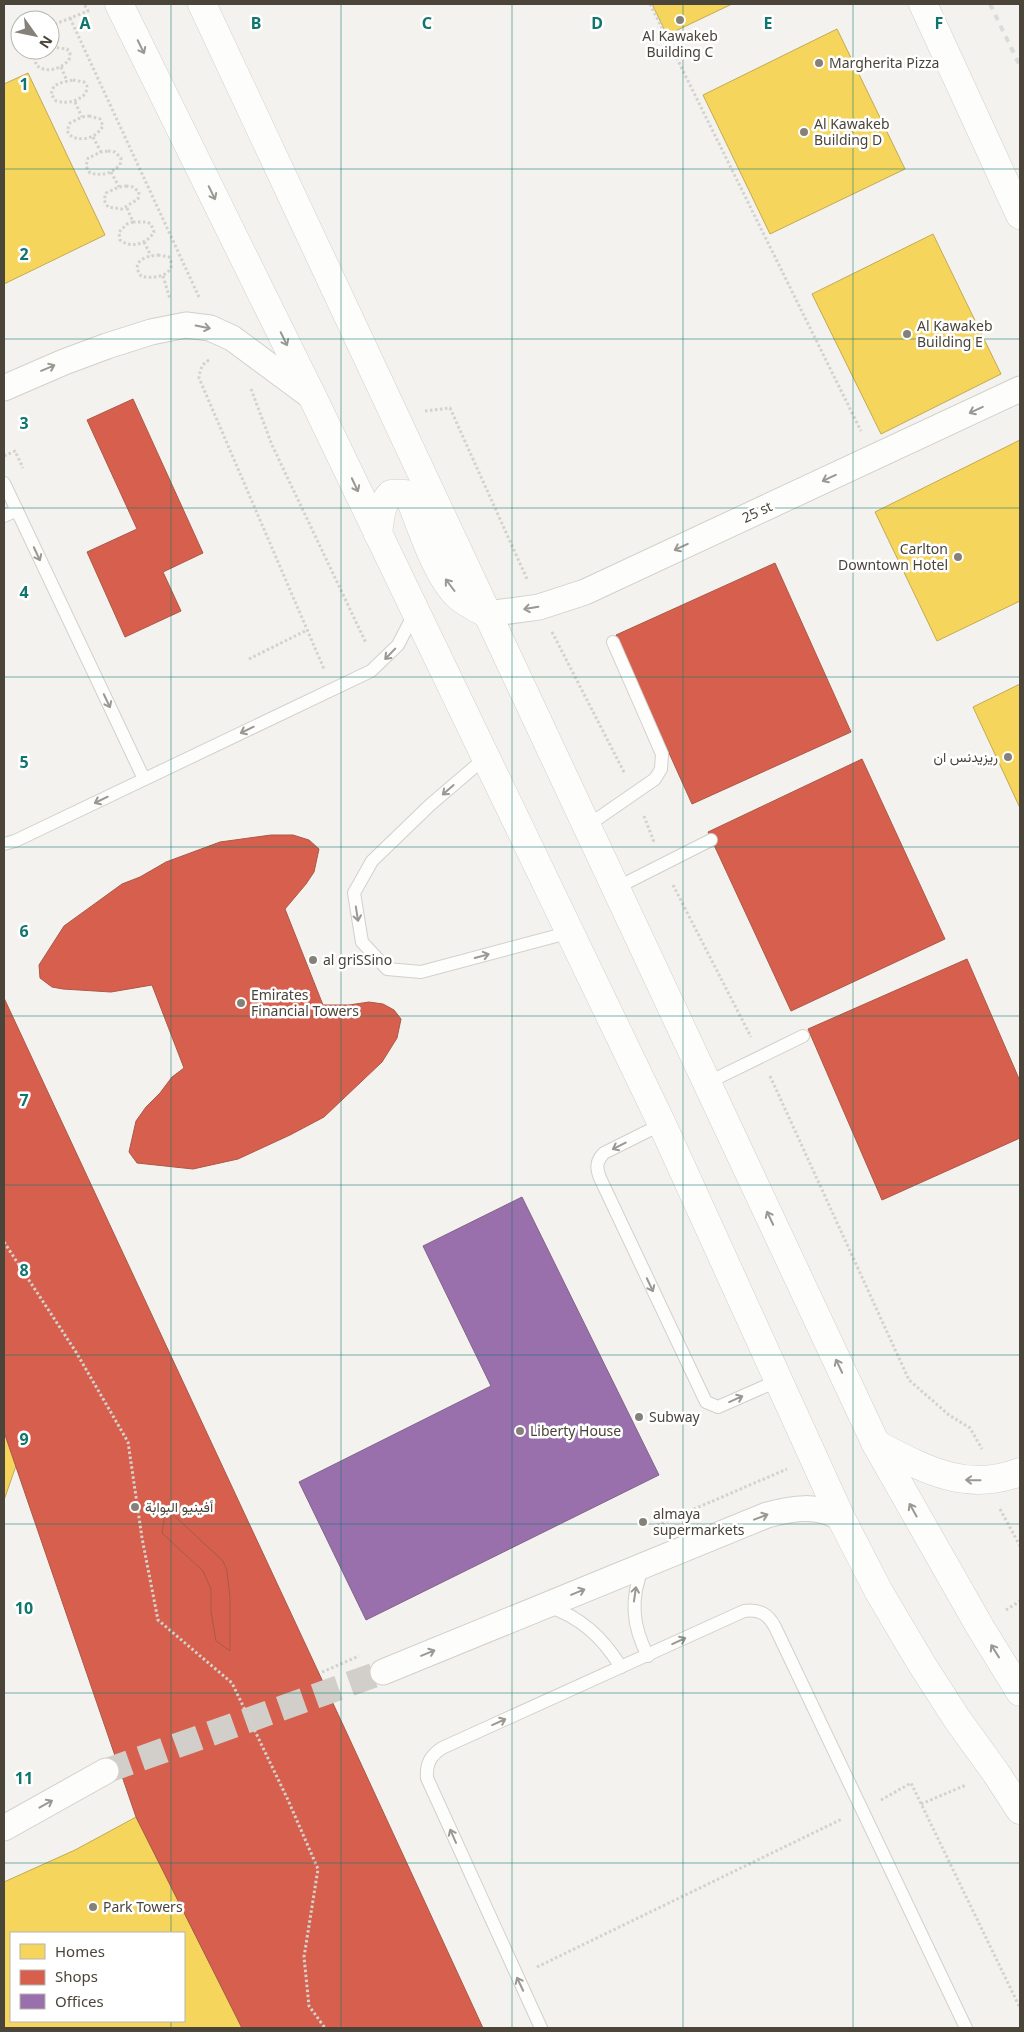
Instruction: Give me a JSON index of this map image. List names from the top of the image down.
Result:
{
  "streets": {
    "street": ["25 st"]
  },
  "one_way": ["25 st"],
  "places": [
    "Al Kawakeb Building C",
    "Margherita Pizza",
    "Al Kawakeb Building D",
    "Al Kawakeb Building E",
    "Carlton Downtown Hotel",
    "ريزيدنس ان",
    "al griSSino",
    "Emirates Financial Towers",
    "Subway",
    "Liberty House",
    "أفينيو البوابة",
    "almaya supermarkets",
    "Park Towers"
  ],
  "legend": ["Homes", "Shops", "Offices"],
  "north": "bottom right",
  "grid": {
    "columns": [
      "A",
      "B",
      "C",
      "D",
      "E",
      "F"
    ],
    "rows": [
      "1",
      "2",
      "3",
      "4",
      "5",
      "6",
      "7",
      "8",
      "9",
      "10",
      "11"
    ]
  }
}
